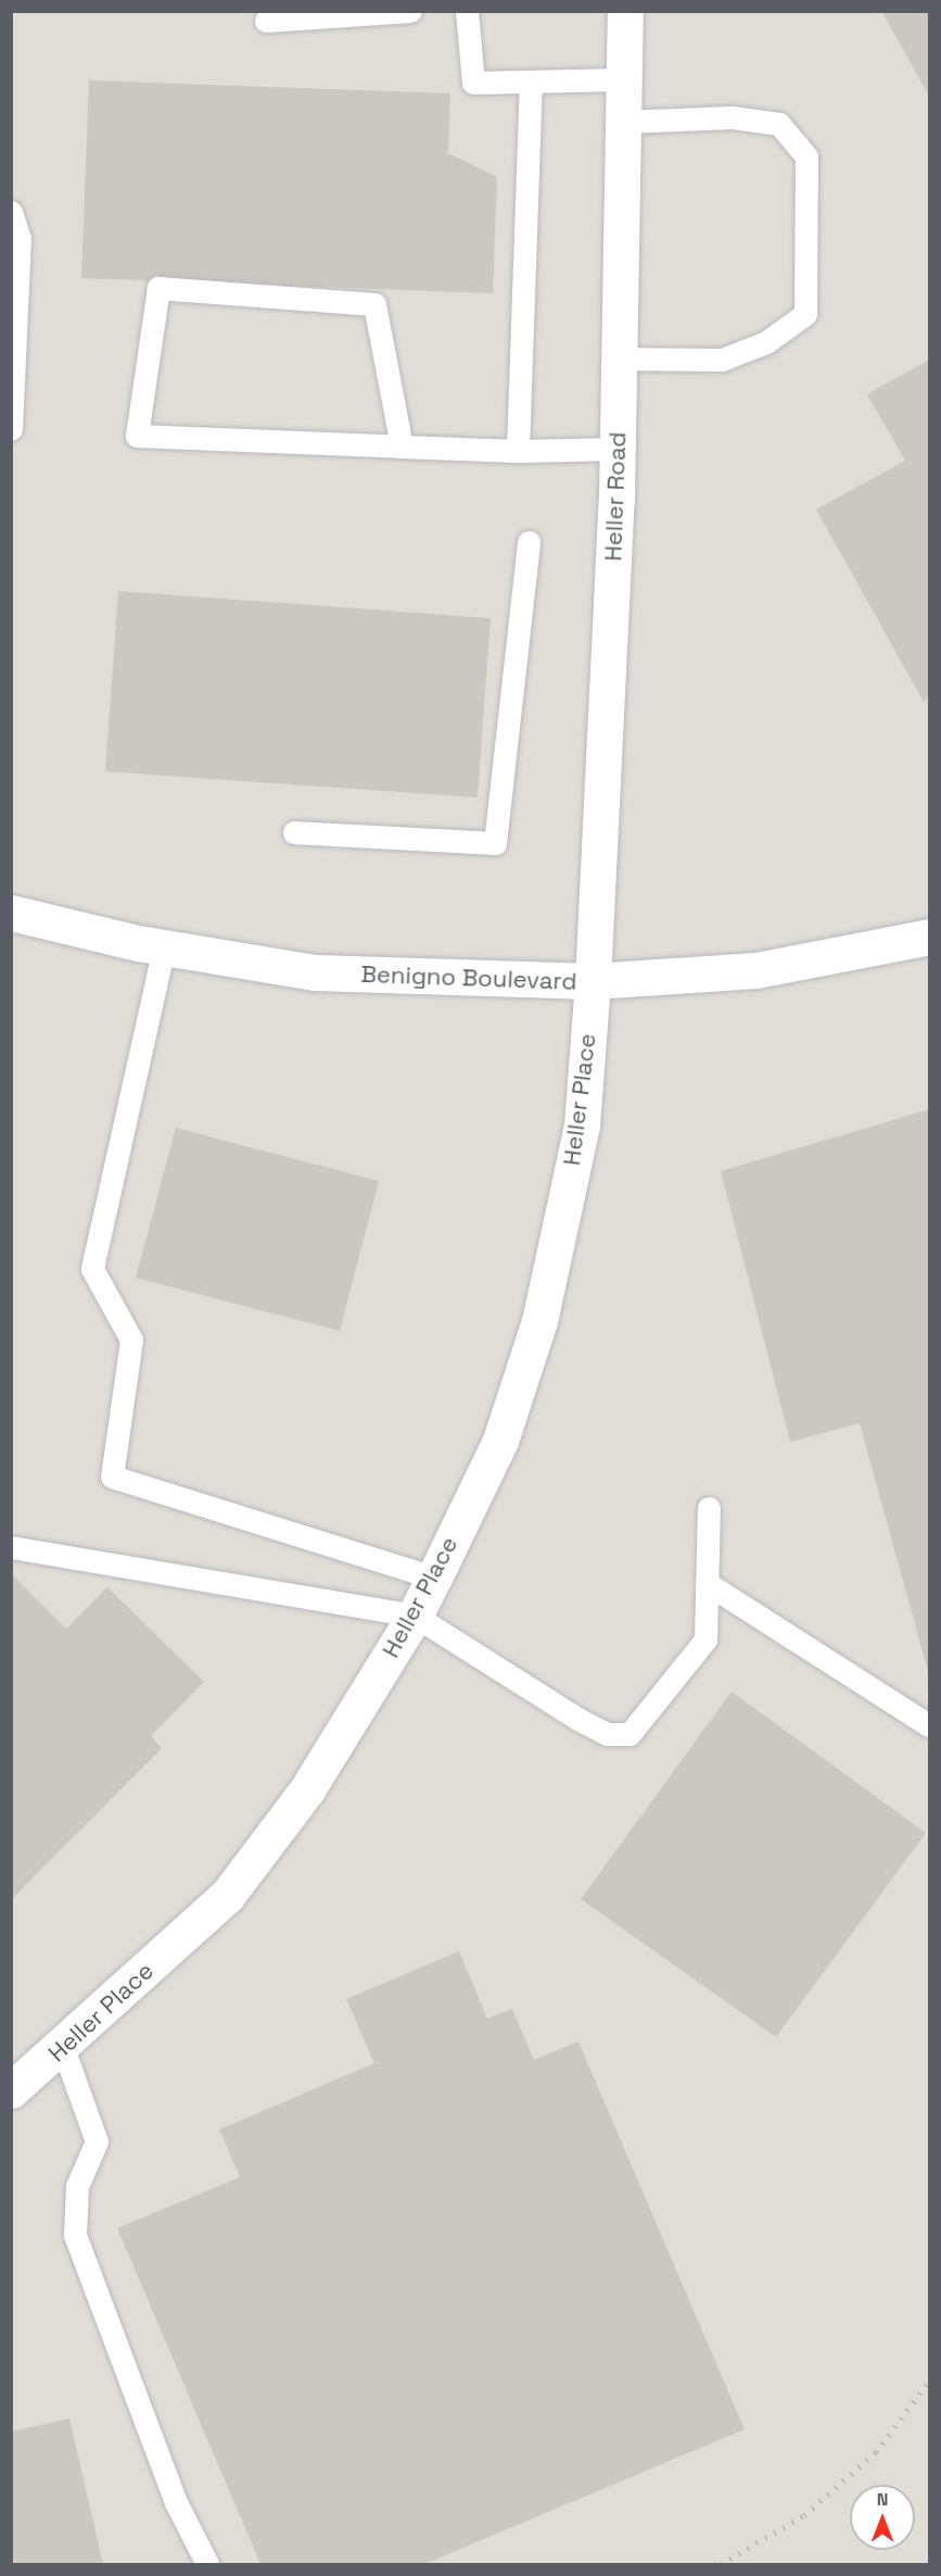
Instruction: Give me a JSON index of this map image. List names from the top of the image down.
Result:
{
  "streets": {
    "street": ["Heller Road", "Benigno Boulevard", "Heller Place"]
  },
  "crossings": [
    ["Heller Road", "Benigno Boulevard"],
    ["Heller Road", "Heller Place"],
    ["Benigno Boulevard", "Heller Place"]
  ],
  "north": "top"
}
